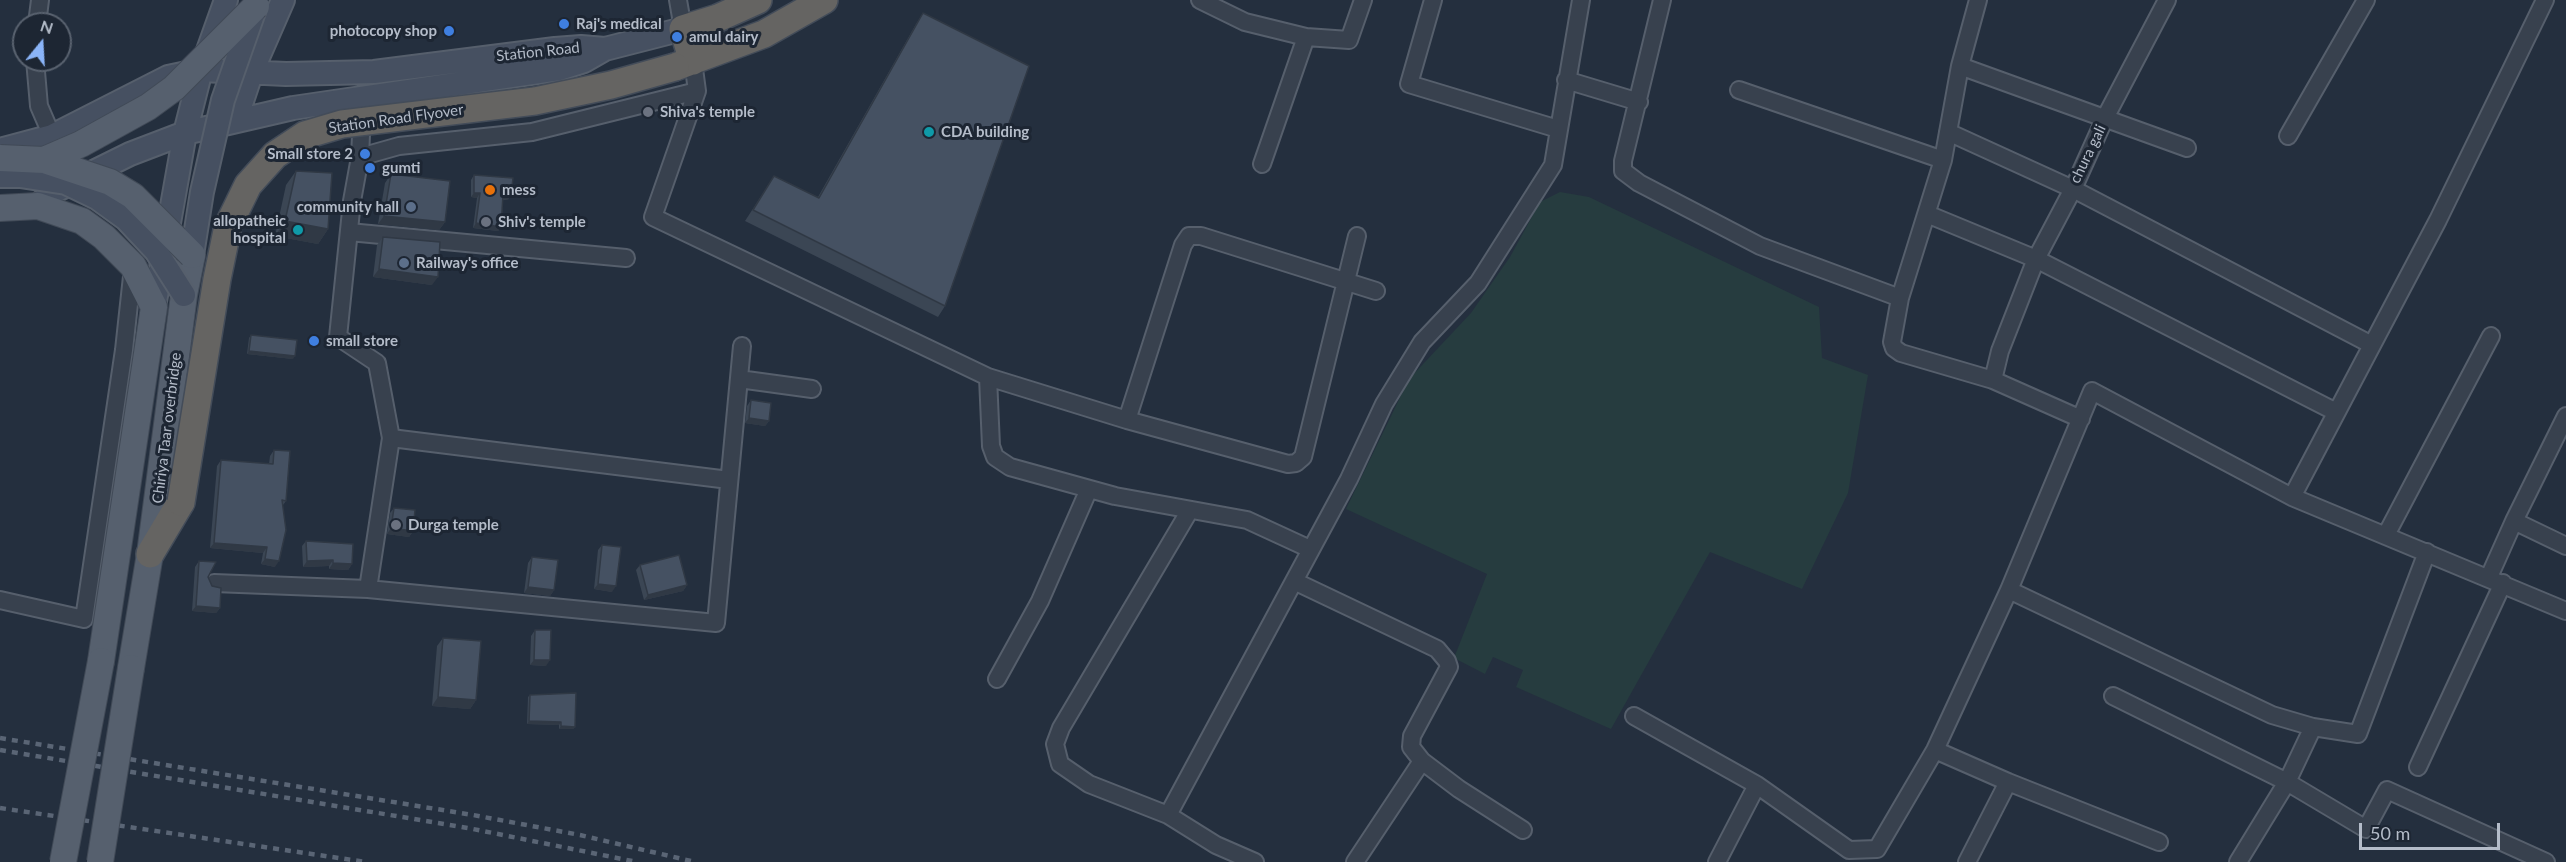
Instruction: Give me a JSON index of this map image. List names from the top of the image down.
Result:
{
  "streets": {
    "highway": ["Station Road Flyover"],
    "main road": ["Station Road", "Chiriya Taar overbridge"],
    "street": ["chura gali"]
  },
  "crossings": [
    ["Station Road Flyover", "Chiriya Taar overbridge"]
  ],
  "places": [
    "Raj's medical",
    "photocopy shop",
    "amul dairy",
    "Shiva's temple",
    "CDA building",
    "Small store 2",
    "gumti",
    "mess",
    "community hall",
    "Shiv's temple",
    "allopatheic hospital",
    "Railway's office",
    "small store",
    "Durga temple"
  ],
  "scale_bar": "50 m",
  "north": "top"
}
